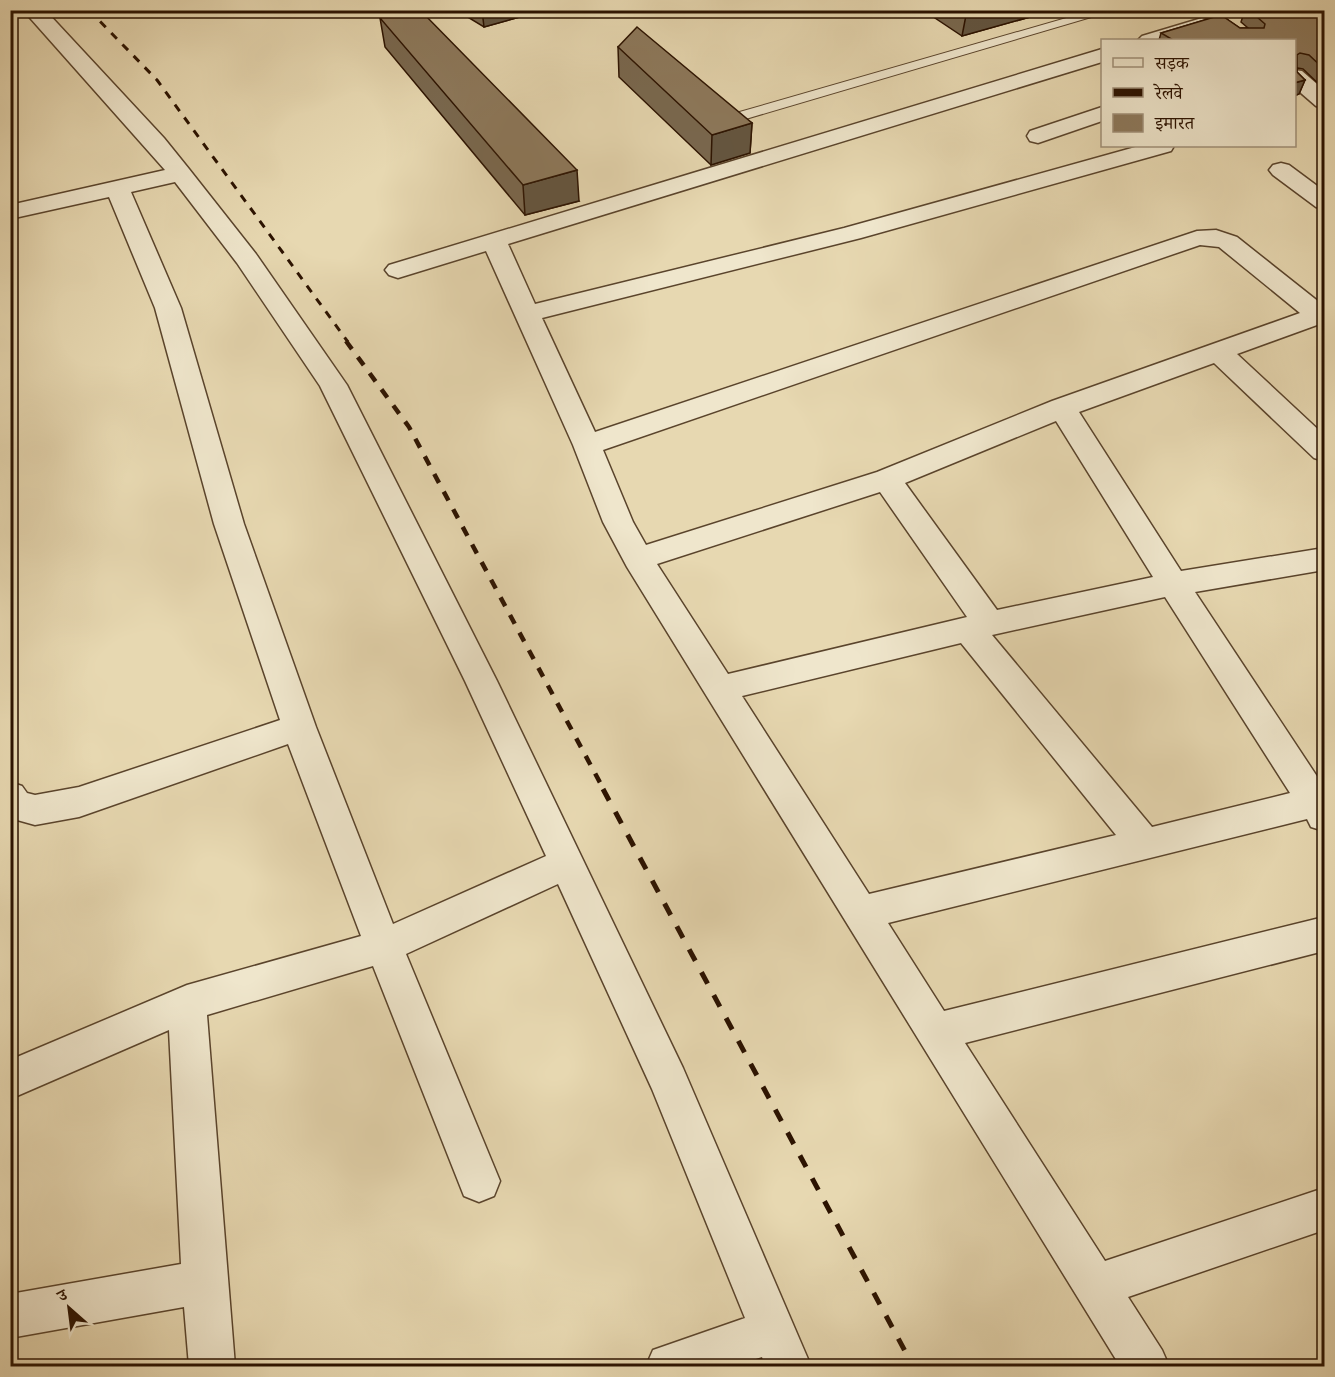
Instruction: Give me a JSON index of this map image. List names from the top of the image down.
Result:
{
  "legend": ["सड़क", "रेलवे", "इमारत"],
  "north": "top left"
}
